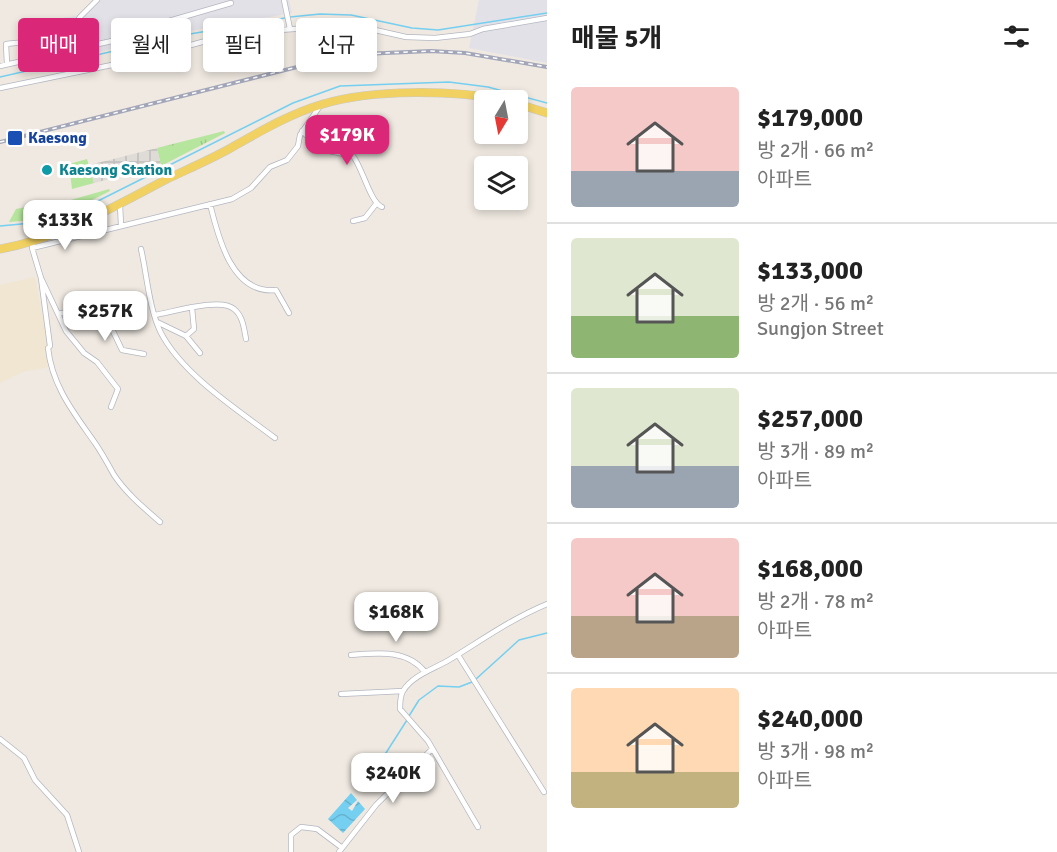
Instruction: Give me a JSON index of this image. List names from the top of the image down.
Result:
{
  "places": {
    "transit": ["Kaesong"],
    "other": ["Kaesong Station"]
  },
  "north": "bottom",
  "page": {
    "heading": "매물 5개",
    "chip": [
      "매매",
      "월세",
      "필터",
      "신규"
    ],
    "list": [
      {
        "name": "$179,000",
        "note": "방 2개 · 66 m² · 아파트"
      },
      {
        "name": "$133,000",
        "note": "방 2개 · 56 m² · Sungjon Street"
      },
      {
        "name": "$257,000",
        "note": "방 3개 · 89 m² · 아파트"
      },
      {
        "name": "$168,000",
        "note": "방 2개 · 78 m² · 아파트"
      },
      {
        "name": "$240,000",
        "note": "방 3개 · 98 m² · 아파트"
      }
    ],
    "price": [
      "$179K",
      "$133K",
      "$257K",
      "$168K",
      "$240K"
    ]
  }
}
